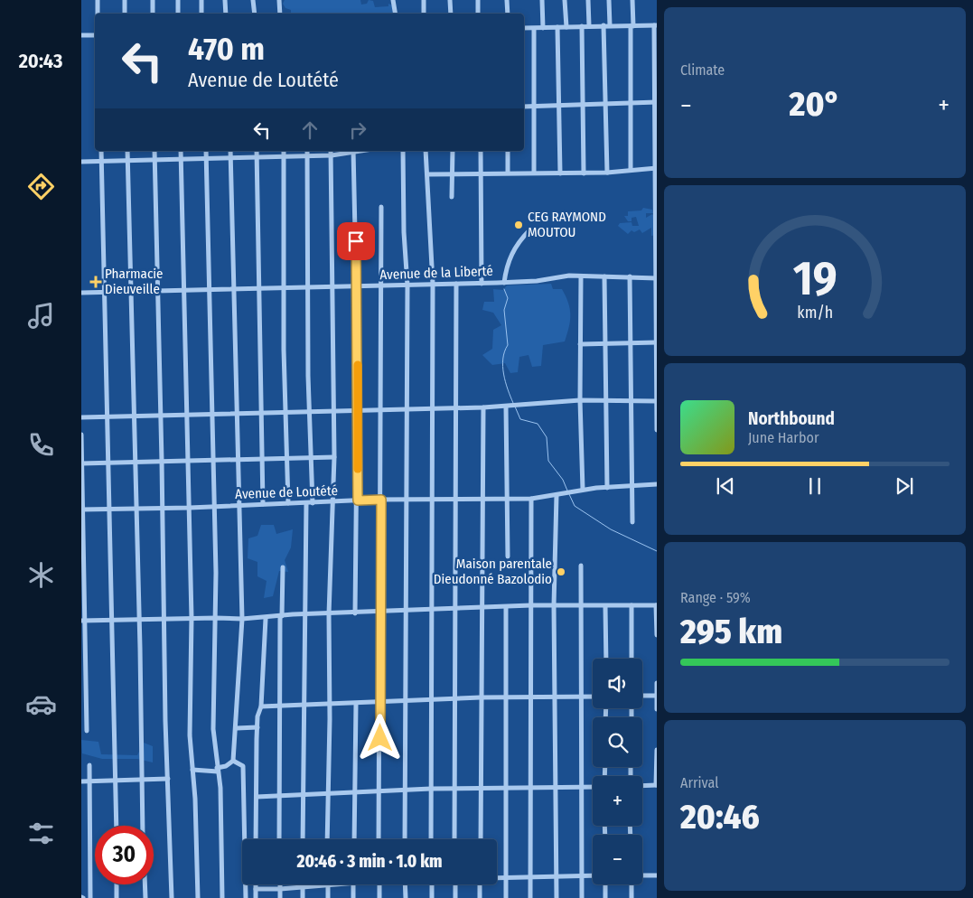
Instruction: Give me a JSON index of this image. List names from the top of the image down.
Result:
{
  "streets": {
    "street": ["Avenue de la Liberté", "Avenue de Loutété"]
  },
  "places": {
    "other": ["CEG RAYMOND MOUTOU", "Maison parentale Dieudonné Bazolodio"],
    "health": ["Pharmacie Dieuveille"]
  },
  "page": {
    "tabs": "20:43",
    "tile": [
      "Climate",
      ["Range · 59%", "295 km"],
      ["Arrival", "20:46"]
    ],
    "turn": ["470 m", "Avenue de Loutété"],
    "heat": ["−", "20°", "+"],
    "song": ["Northbound", "June Harbor"],
    "map_buttons": ["+", "−"],
    "limit": "30",
    "trip": "20:46 · 3 min · 1.0 km",
    "gauge": ["19", "km/h"]
  }
}
